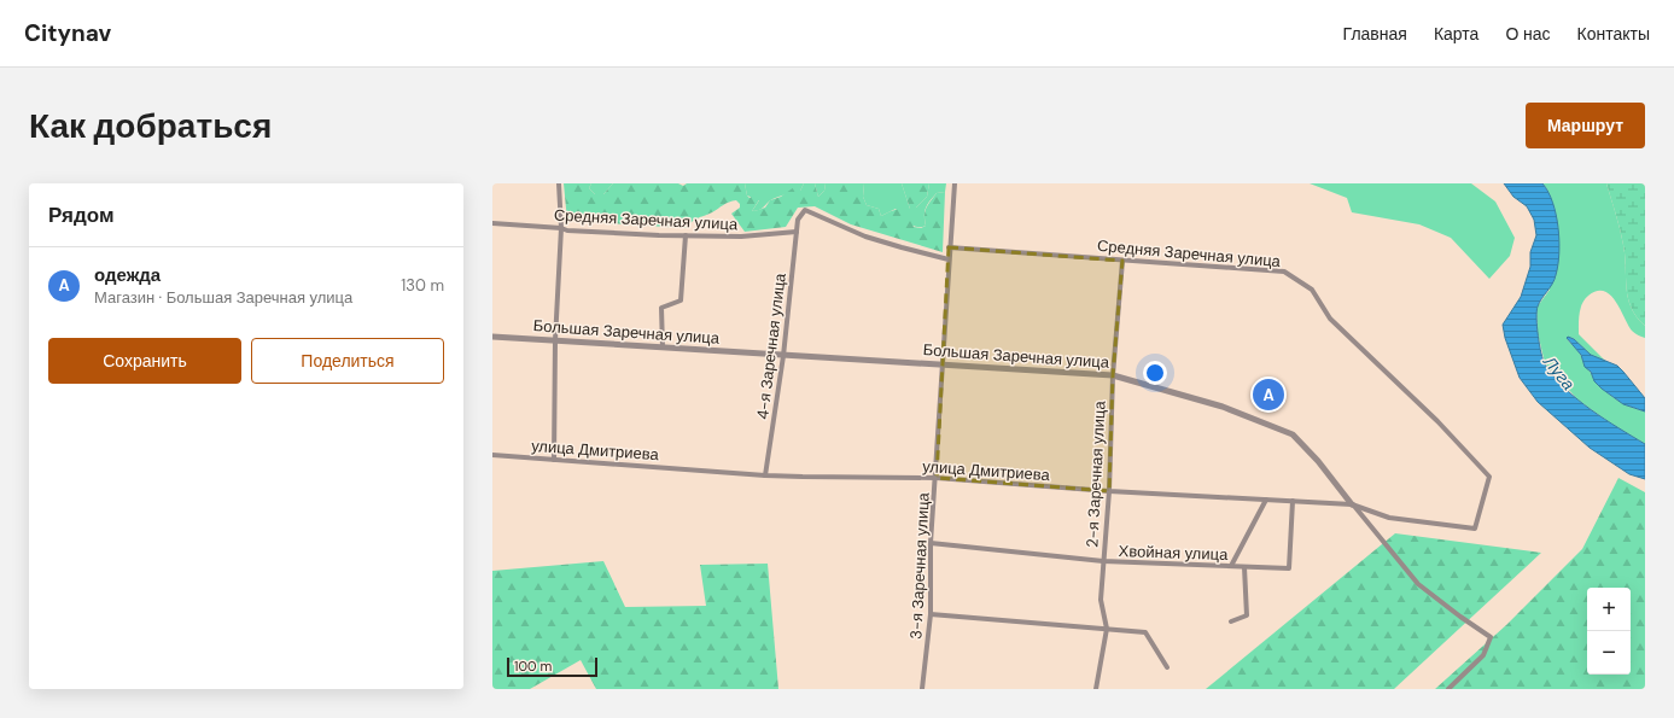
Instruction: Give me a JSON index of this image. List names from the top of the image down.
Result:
{
  "streets": {
    "street": [
      "Средняя Заречная улица",
      "Большая Заречная улица",
      "4-я Заречная улица",
      "улица Дмитриева",
      "2-я Заречная улица",
      "Хвойная улица",
      "3-я Заречная улица"
    ]
  },
  "crossings": [
    ["Средняя Заречная улица", "4-я Заречная улица"],
    ["Средняя Заречная улица", "улица Дмитриева"],
    ["Средняя Заречная улица", "2-я Заречная улица"],
    ["Средняя Заречная улица", "3-я Заречная улица"],
    ["Большая Заречная улица", "4-я Заречная улица"],
    ["Большая Заречная улица", "улица Дмитриева"],
    ["Большая Заречная улица", "2-я Заречная улица"],
    ["Большая Заречная улица", "3-я Заречная улица"],
    ["4-я Заречная улица", "улица Дмитриева"],
    ["4-я Заречная улица", "3-я Заречная улица"],
    ["улица Дмитриева", "2-я Заречная улица"],
    ["улица Дмитриева", "Хвойная улица"],
    ["улица Дмитриева", "3-я Заречная улица"],
    ["2-я Заречная улица", "Хвойная улица"],
    ["Хвойная улица", "3-я Заречная улица"]
  ],
  "water": ["Луга"],
  "scale_bar": "100 m",
  "page": {
    "header": "Citynav",
    "nav": [
      "Главная",
      "Карта",
      "О нас",
      "Контакты"
    ],
    "buttons": [
      "Маршрут",
      ["Сохранить", "Поделиться"]
    ],
    "title": "Как добраться",
    "heading": "Рядом",
    "list": [
      {
        "mark": "A",
        "name": "одежда",
        "note": "Магазин · Большая Заречная улица",
        "value": "130 m"
      }
    ],
    "pins": "A",
    "map_buttons": ["+", "−"],
    "scale": "100 m"
  }
}
